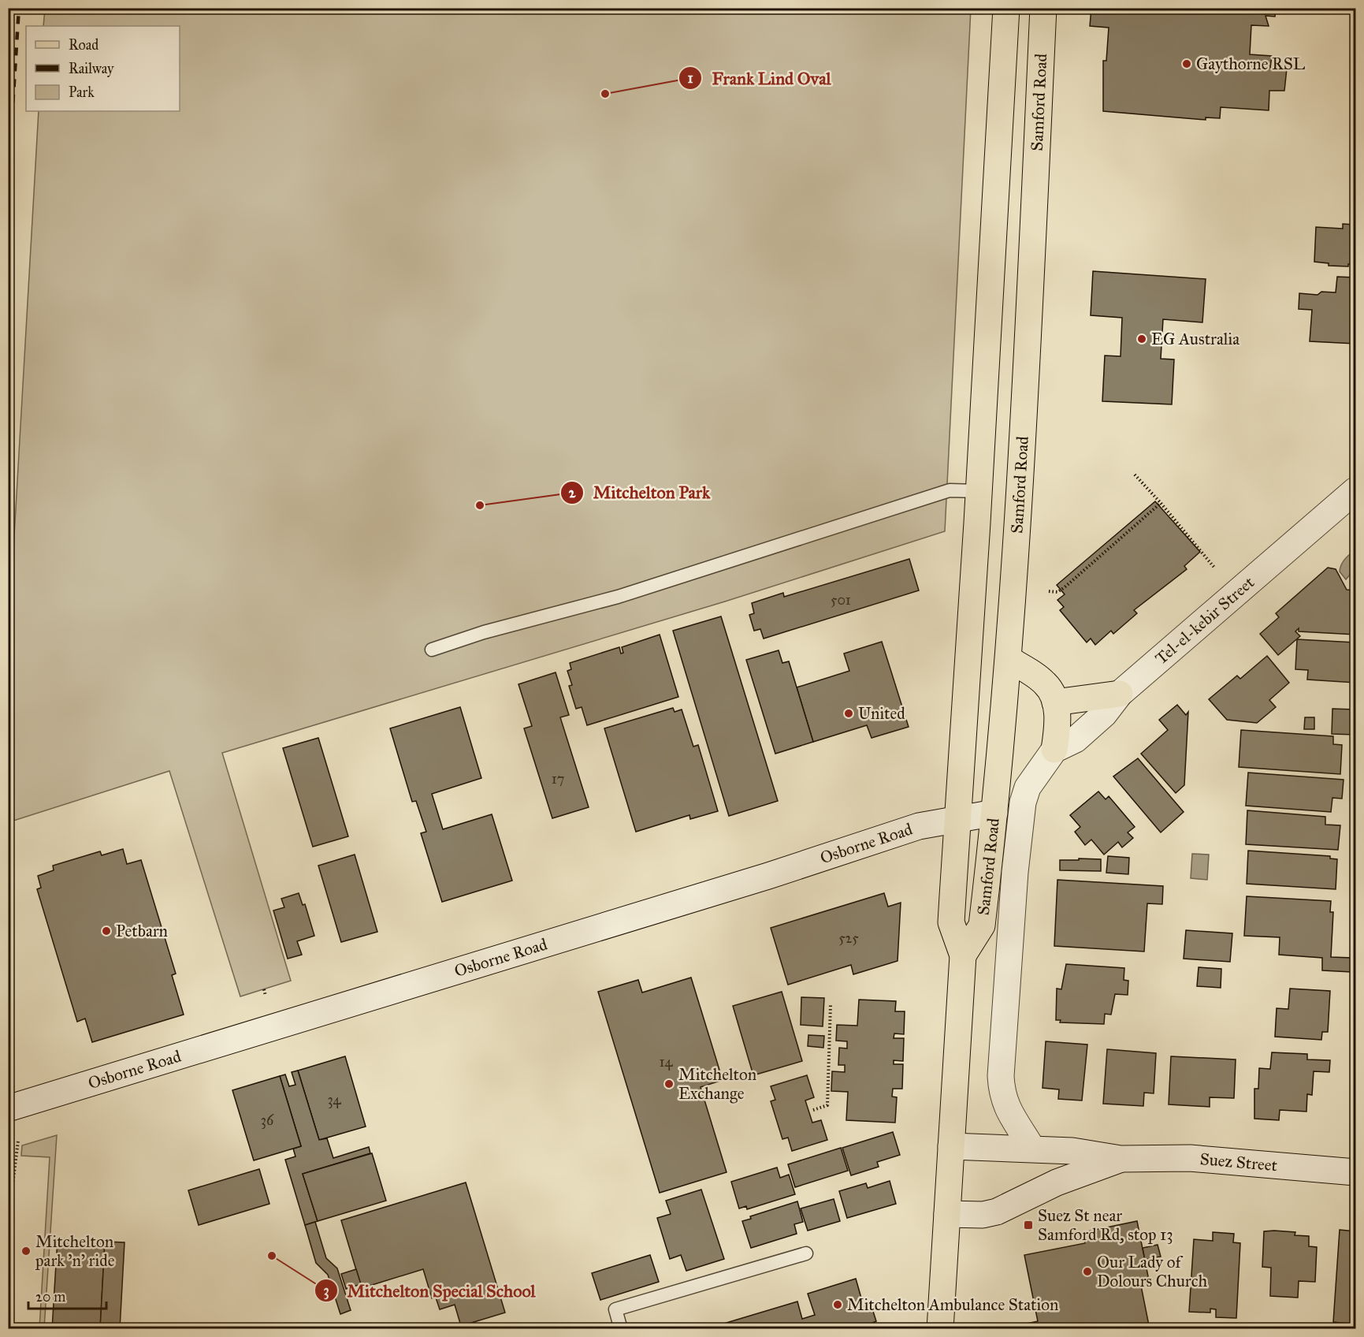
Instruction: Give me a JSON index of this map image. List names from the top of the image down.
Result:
{
  "streets": {
    "main road": ["Samford Road"],
    "street": ["Tel-el-kebir Street", "Osborne Road", "Suez Street"]
  },
  "crossings": [
    ["Samford Road", "Tel-el-kebir Street"],
    ["Samford Road", "Osborne Road"],
    ["Samford Road", "Suez Street"]
  ],
  "places": {
    "other": [
      "Gaythorne RSL",
      "Frank Lind Oval",
      "EG Australia",
      "Mitchelton Park",
      "United",
      "Petbarn",
      "Mitchelton Exchange",
      "Mitchelton park 'n' ride",
      "Mitchelton Special School",
      "Our Lady of Dolours Church",
      "Mitchelton Ambulance Station"
    ],
    "transit": ["Suez St near Samford Rd, stop 13"]
  },
  "house_numbers": [
    "501",
    "17",
    "525",
    "14",
    "34",
    "36"
  ],
  "legend": ["Road", "Railway", "Park"],
  "scale_bar": "20 m"
}
